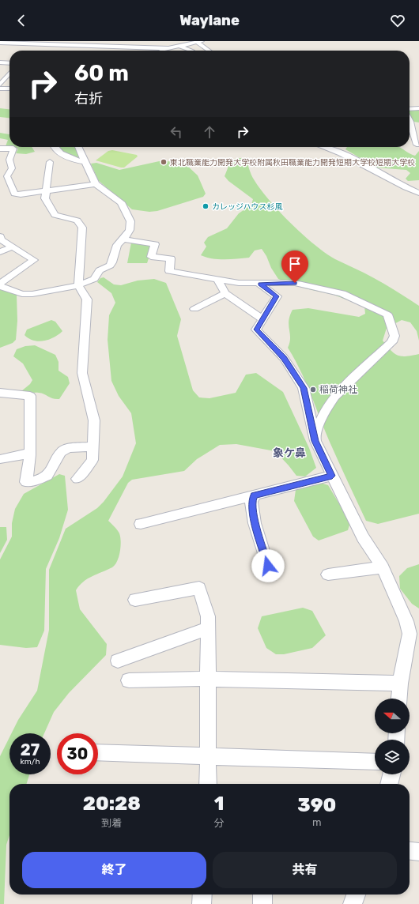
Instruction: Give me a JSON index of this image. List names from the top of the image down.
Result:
{
  "districts": ["象ケ鼻"],
  "places": ["東北職業能力開発大学校附属秋田職業能力開発短期大学校短期大学校", "カレッジハウス杉風", "稲荷神社"],
  "north": "left",
  "page": {
    "header": "Waylane",
    "turn": ["60 m", "右折"],
    "speed": "27 km/h",
    "limit": "30",
    "eta": [
      "20:28",
      "到着",
      "1",
      "分",
      "390",
      "m"
    ],
    "buttons": ["終了", "共有"]
  }
}
